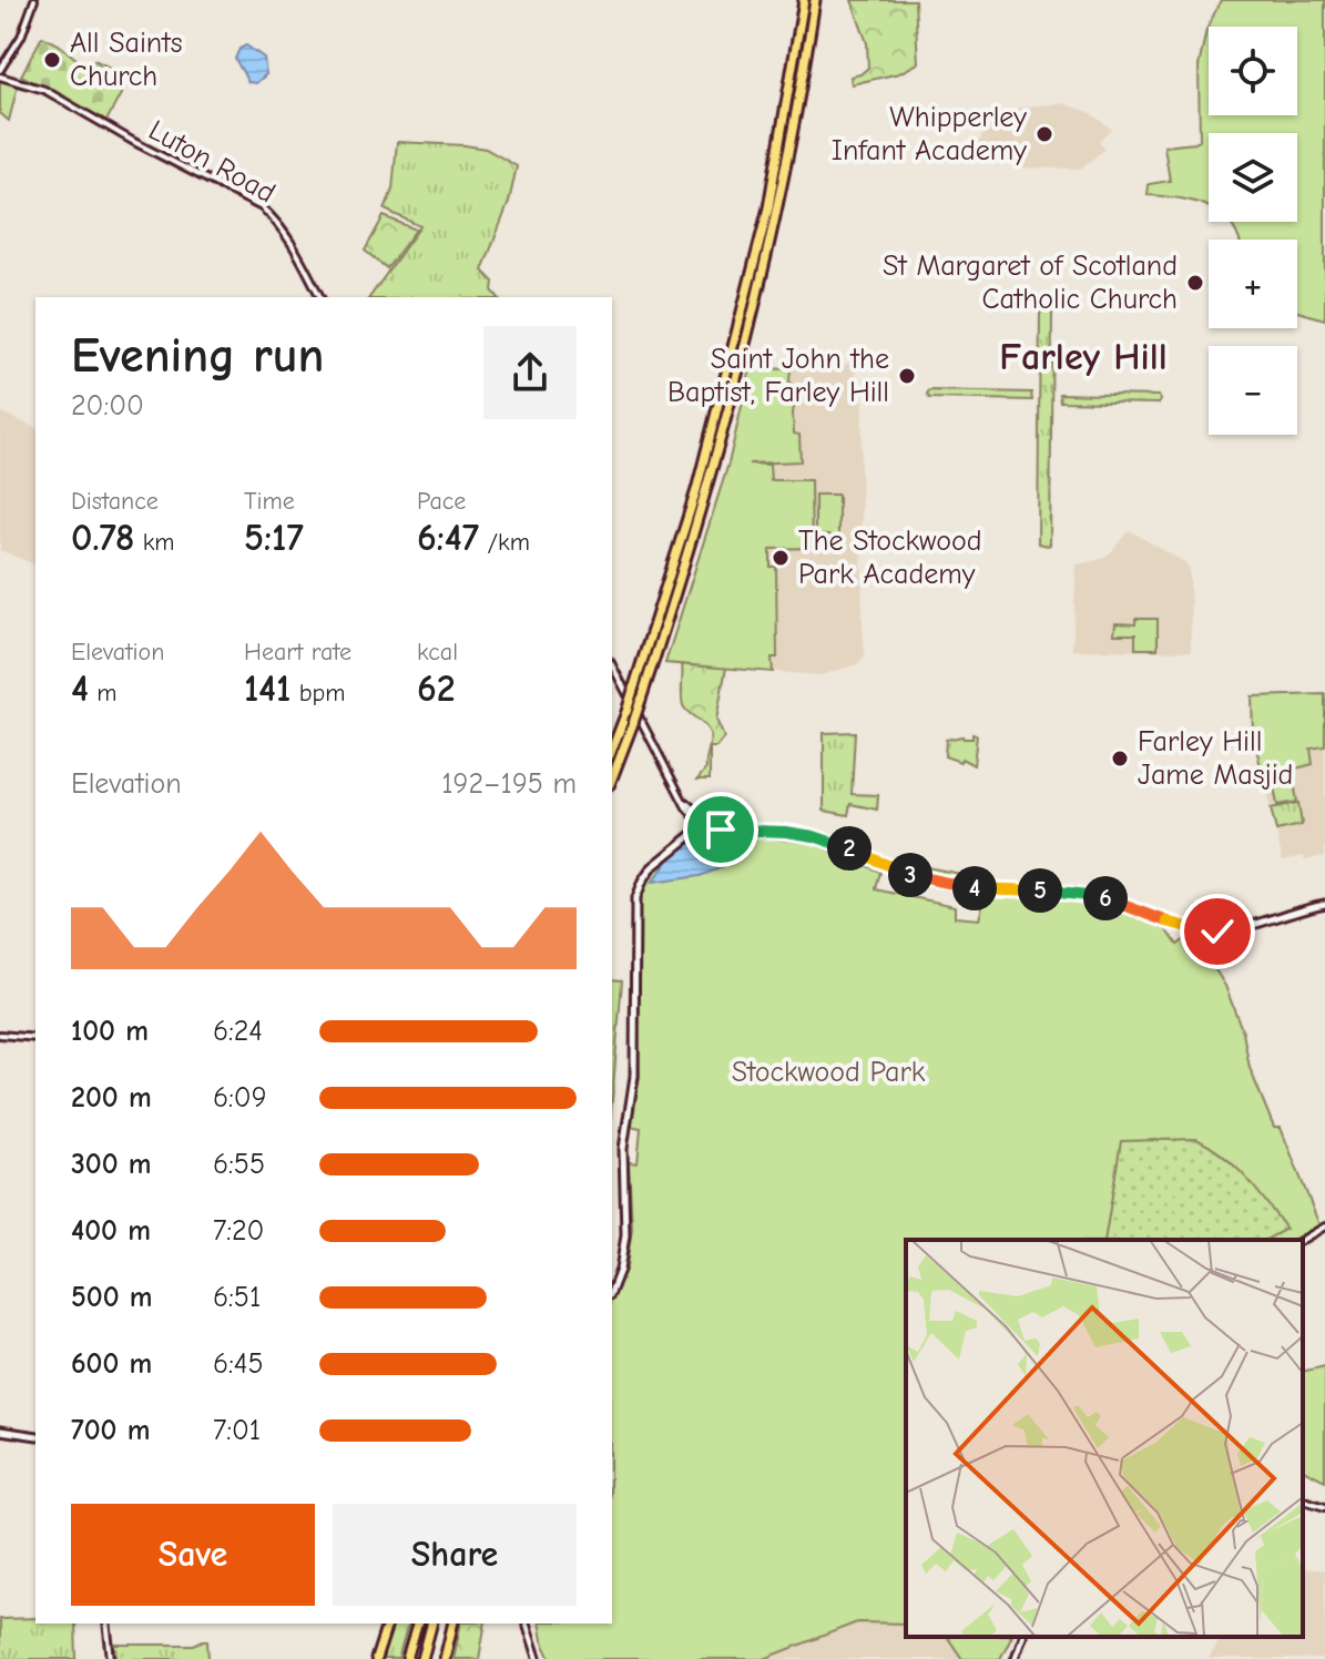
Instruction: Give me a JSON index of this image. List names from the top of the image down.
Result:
{
  "streets": {
    "street": ["Luton Road"]
  },
  "districts": ["Farley Hill"],
  "parks": ["Stockwood Park"],
  "places": [
    "All Saints Church",
    "Whipperley Infant Academy",
    "St Margaret of Scotland Catholic Church",
    "Saint John the Baptist, Farley Hill",
    "The Stockwood Park Academy",
    "Farley Hill Jame Masjid"
  ],
  "page": {
    "map_buttons": ["+", "−"],
    "heading": ["Evening run", "20:00"],
    "stats": [
      ["Distance", "0.78 km"],
      ["Time", "5:17"],
      ["Pace", "6:47 /km"],
      ["Elevation", "4 m"],
      ["Heart rate", "141 bpm"],
      ["kcal", "62"]
    ],
    "chart": ["Elevation", "192–195 m"],
    "pins": [
      "2",
      "3",
      "4",
      "5",
      "6"
    ],
    "list": [
      {
        "name": "100 m",
        "note": "6:24"
      },
      {
        "name": "200 m",
        "note": "6:09"
      },
      {
        "name": "300 m",
        "note": "6:55"
      },
      {
        "name": "400 m",
        "note": "7:20"
      },
      {
        "name": "500 m",
        "note": "6:51"
      },
      {
        "name": "600 m",
        "note": "6:45"
      },
      {
        "name": "700 m",
        "note": "7:01"
      }
    ],
    "buttons": ["Save", "Share"]
  }
}
